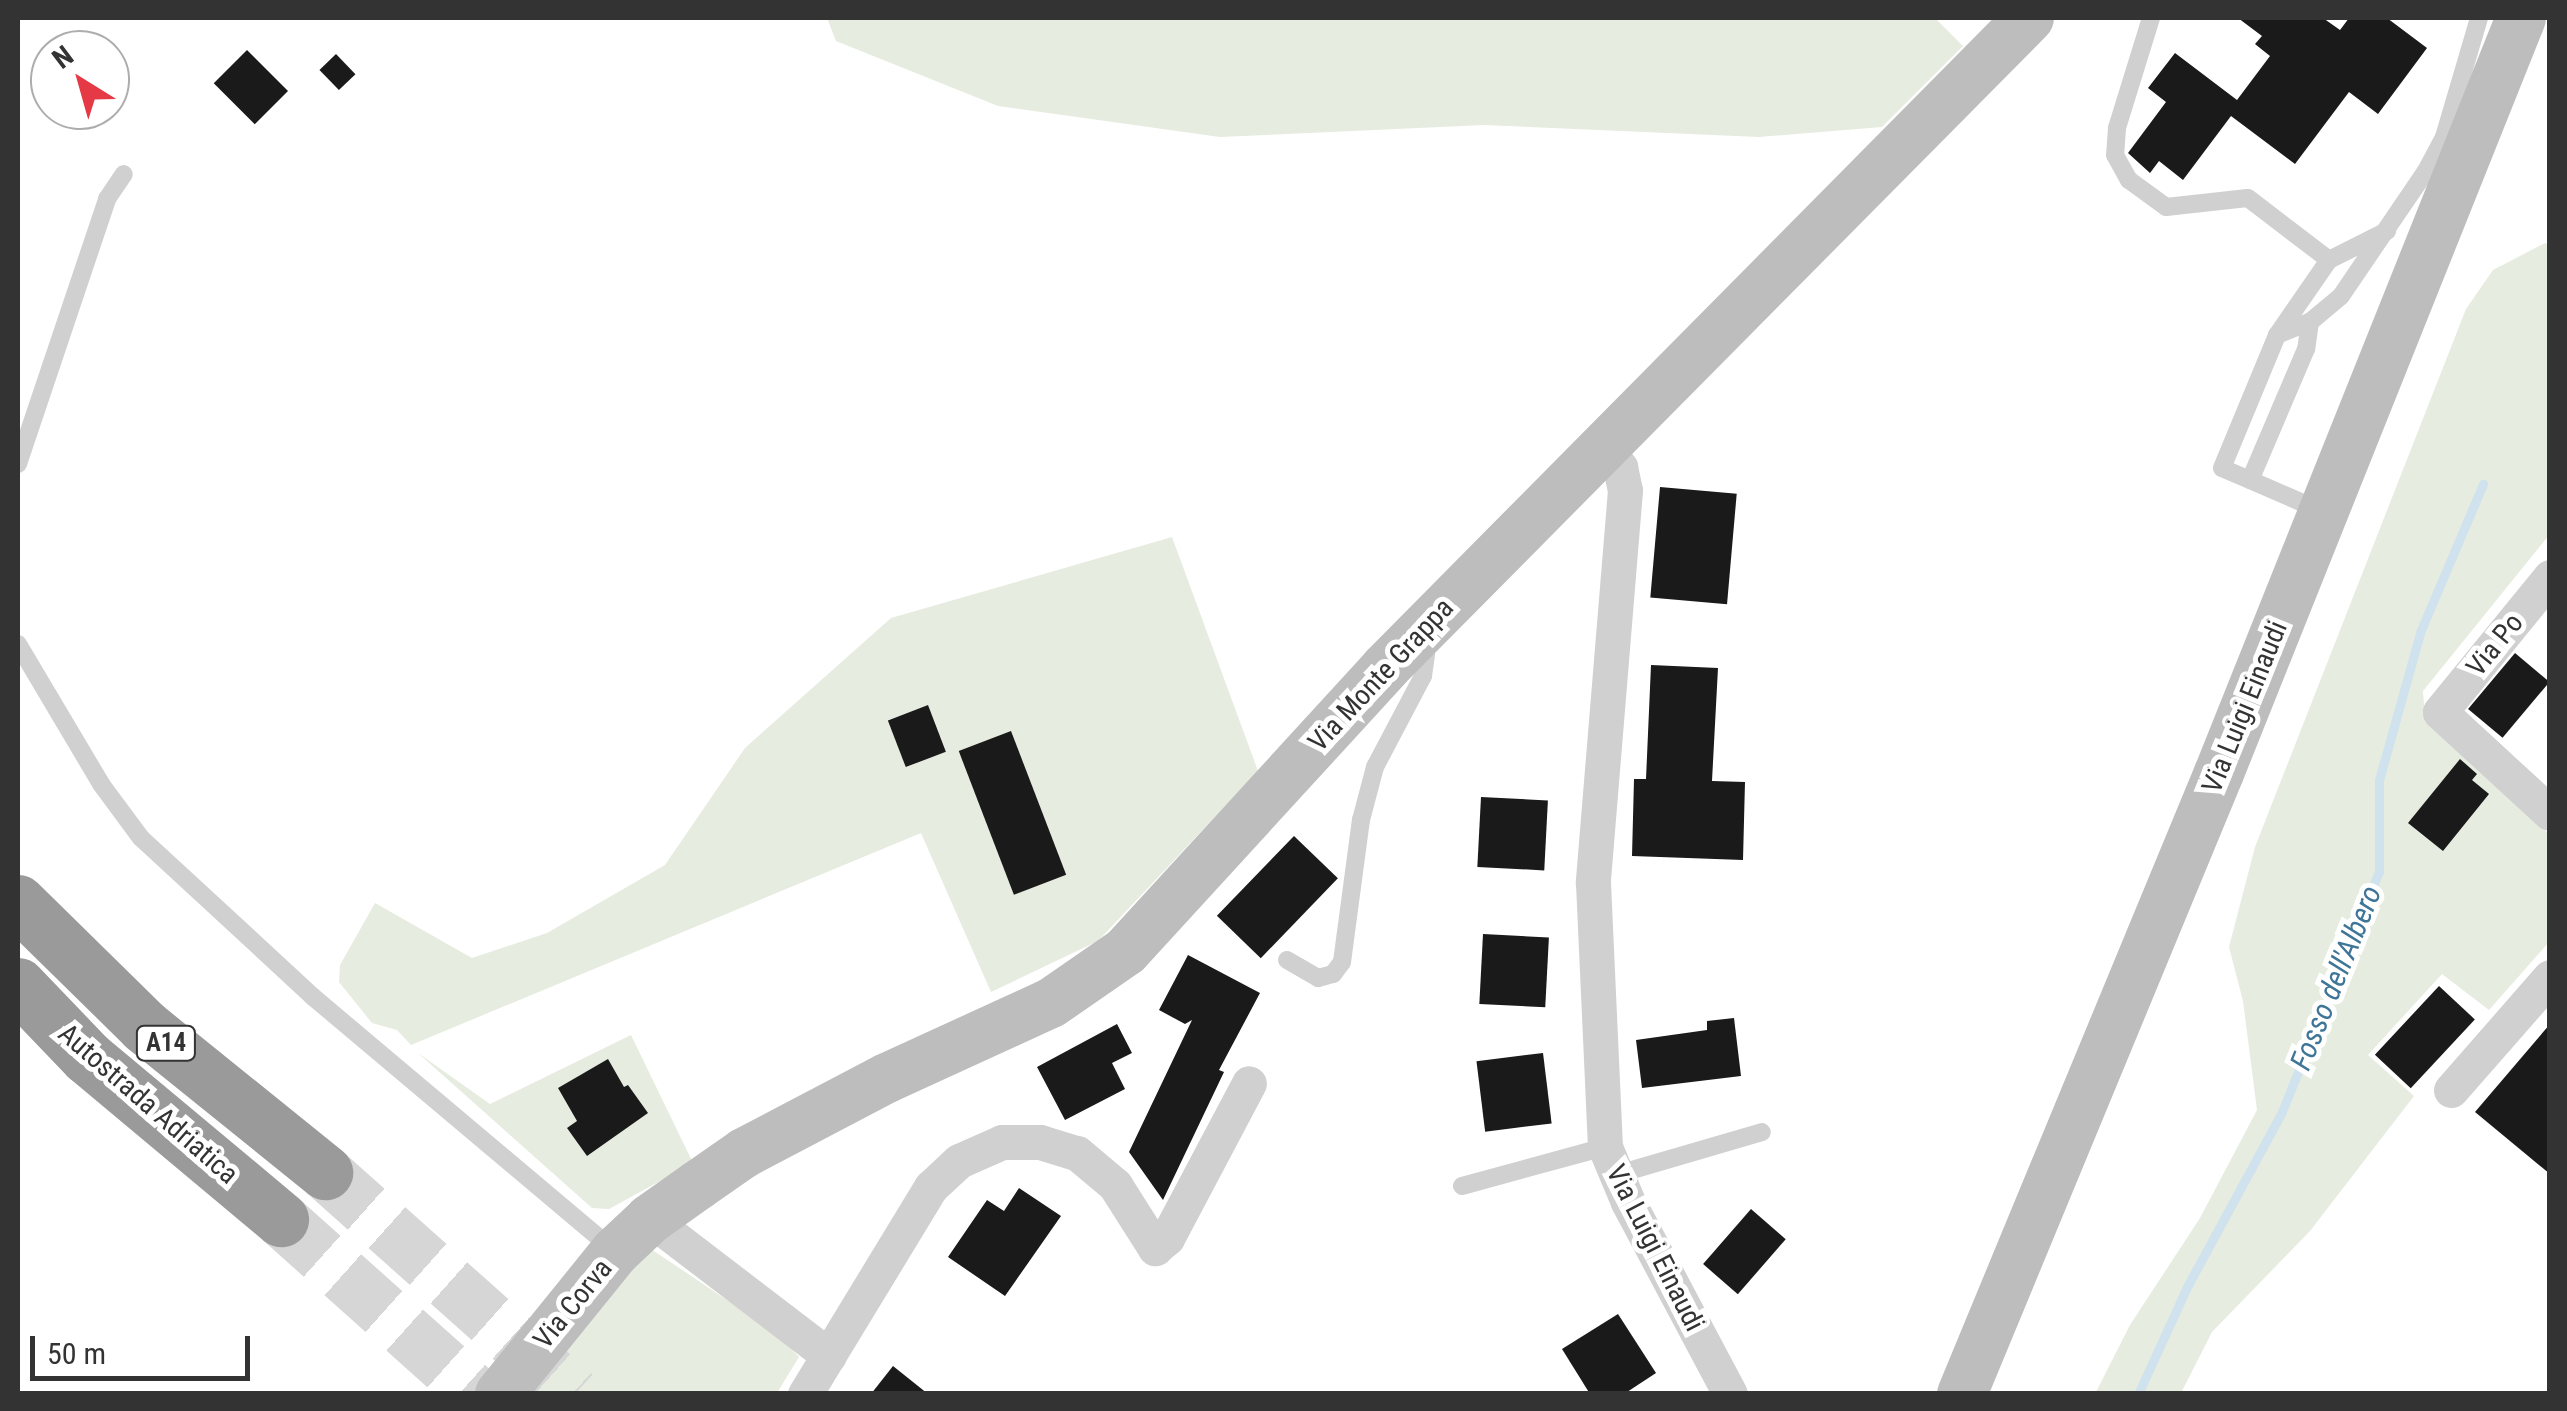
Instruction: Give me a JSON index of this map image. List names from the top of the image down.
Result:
{
  "streets": {
    "highway": ["A14", "Autostrada Adriatica"],
    "street": [
      "Via Po",
      "Via Monte Grappa",
      "Via Luigi Einaudi",
      "Via Corva"
    ]
  },
  "crossings": [
    ["Via Monte Grappa", "Via Luigi Einaudi"],
    ["Via Monte Grappa", "Via Corva"]
  ],
  "water": ["Fosso dell'Albero"],
  "scale_bar": "50 m",
  "north": "top left"
}
